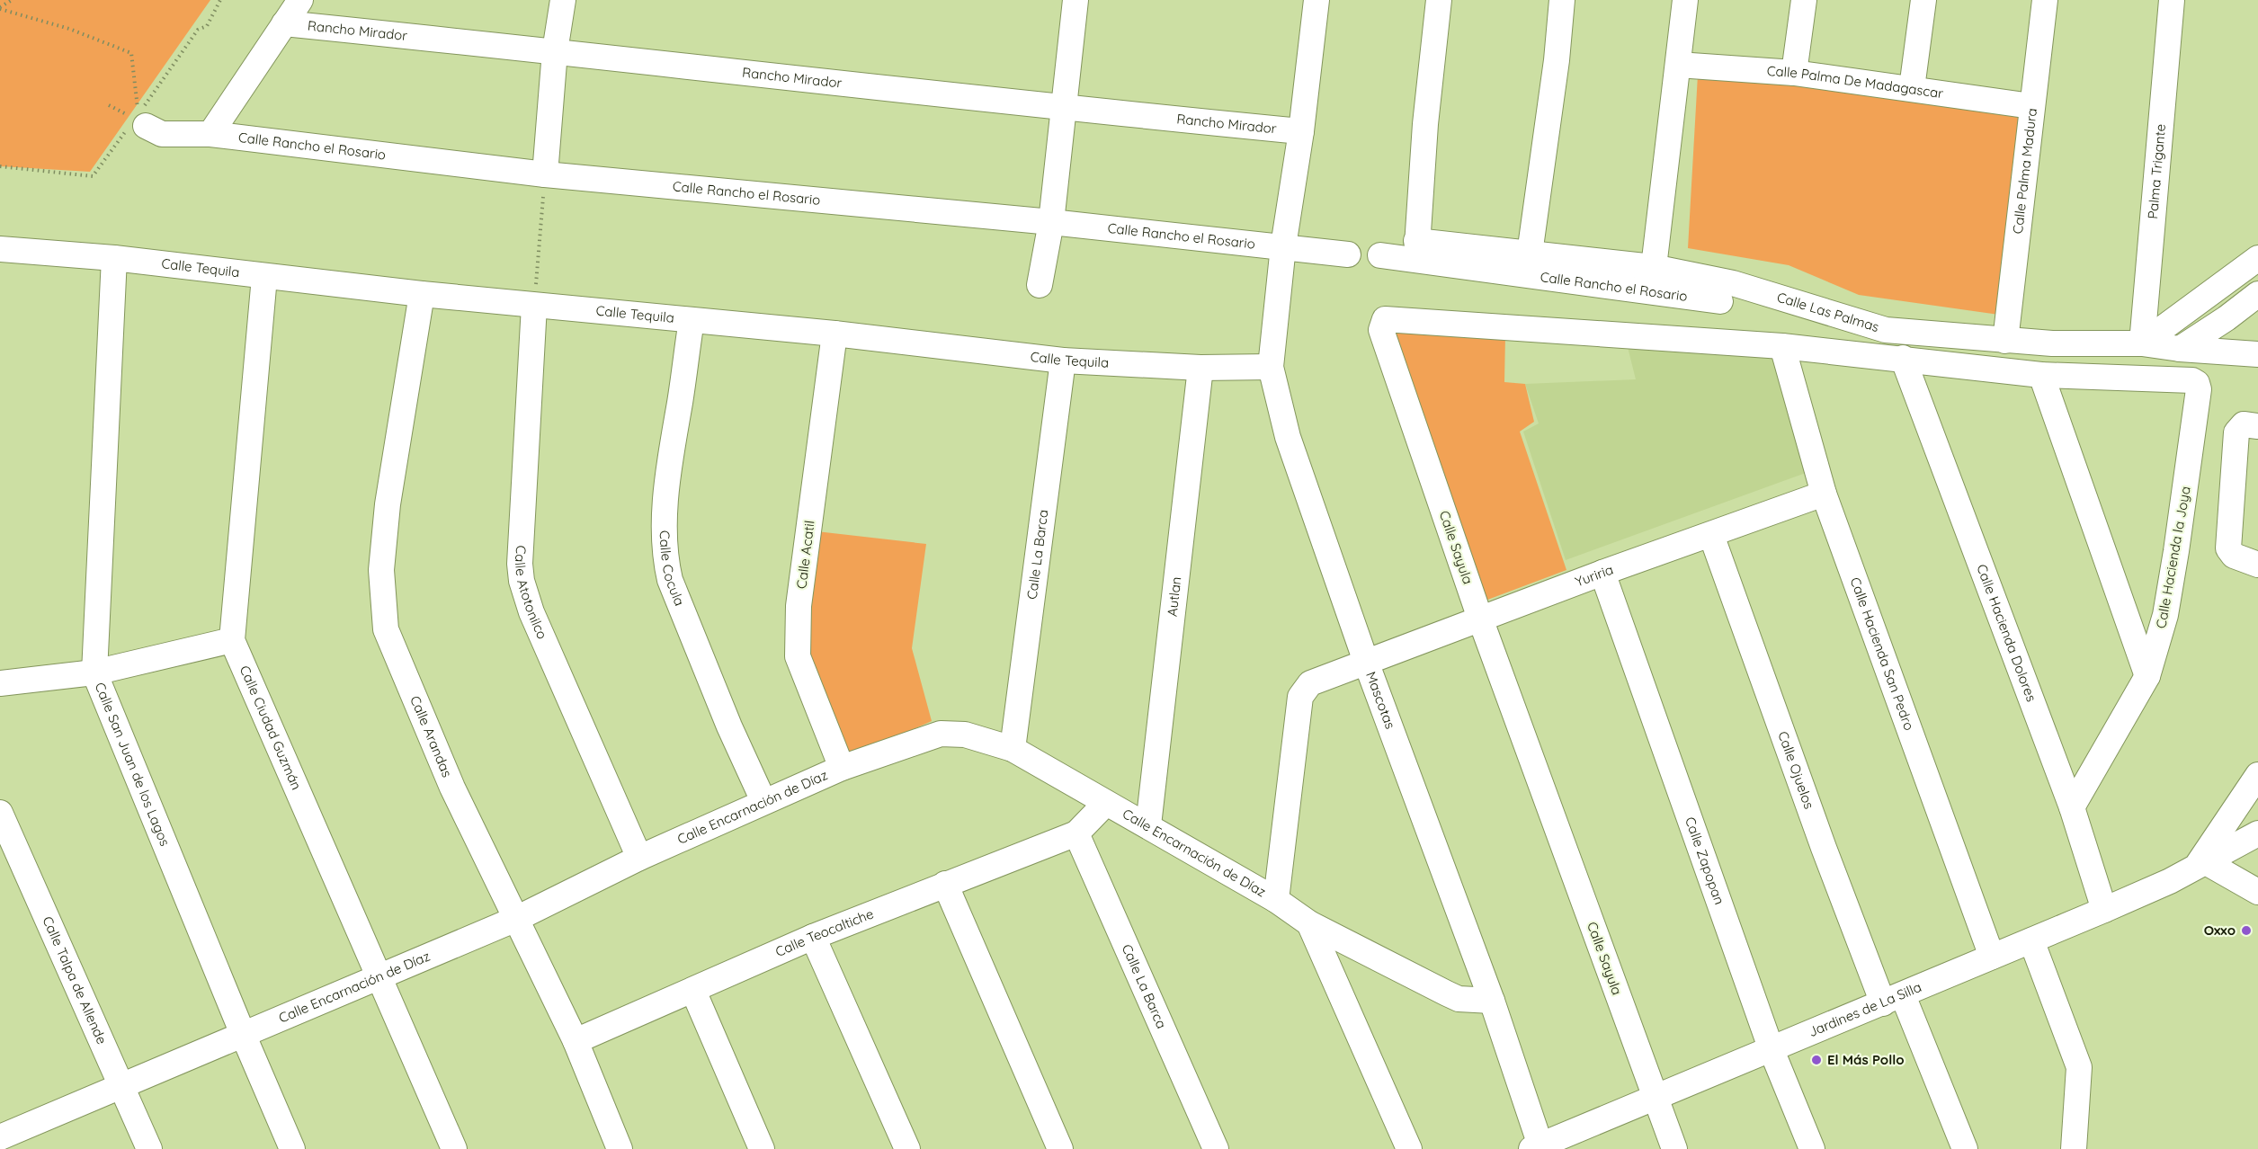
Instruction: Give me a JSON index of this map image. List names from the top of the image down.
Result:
{
  "streets": {
    "street": [
      "Rancho Mirador",
      "Calle Palma De Madagascar",
      "Calle Rancho el Rosario",
      "Calle Palma Madura",
      "Palma Trigante",
      "Calle Tequila",
      "Calle Las Palmas",
      "Calle Sayula",
      "Calle Acatil",
      "Calle La Barca",
      "Calle Hacienda la Joya",
      "Calle Cocula",
      "Yuriria",
      "Calle Atotonilco",
      "Autlan",
      "Calle Hacienda Dolores",
      "Calle Hacienda San Pedro",
      "Mascotas",
      "Calle Ciudad Guzmán",
      "Calle Arandas",
      "Calle San Juan de los Lagos",
      "Calle Ojuelos",
      "Calle Encarnación de Díaz",
      "Calle Zapopan",
      "Calle Teocaltiche",
      "Calle Talpa de Allende",
      "Jardines de La Silla"
    ]
  },
  "crossings": [
    ["Rancho Mirador", "Mascotas"],
    ["Calle Palma De Madagascar", "Calle Palma Madura"],
    ["Calle Rancho el Rosario", "Calle Las Palmas"],
    ["Calle Rancho el Rosario", "Mascotas"],
    ["Calle Palma Madura", "Calle Las Palmas"],
    ["Palma Trigante", "Calle Las Palmas"],
    ["Calle Tequila", "Calle Acatil"],
    ["Calle Tequila", "Calle La Barca"],
    ["Calle Tequila", "Calle Cocula"],
    ["Calle Tequila", "Calle Atotonilco"],
    ["Calle Tequila", "Autlan"],
    ["Calle Tequila", "Mascotas"],
    ["Calle Tequila", "Calle Ciudad Guzmán"],
    ["Calle Tequila", "Calle Arandas"],
    ["Calle Tequila", "Calle San Juan de los Lagos"],
    ["Calle Sayula", "Yuriria"],
    ["Calle Sayula", "Calle Hacienda San Pedro"],
    ["Calle Sayula", "Jardines de La Silla"],
    ["Calle Acatil", "Calle Encarnación de Díaz"],
    ["Calle La Barca", "Calle Encarnación de Díaz"],
    ["Calle La Barca", "Calle Teocaltiche"],
    ["Calle Hacienda la Joya", "Calle Hacienda Dolores"],
    ["Calle Cocula", "Calle Encarnación de Díaz"],
    ["Yuriria", "Calle Hacienda San Pedro"],
    ["Yuriria", "Mascotas"],
    ["Yuriria", "Calle Ojuelos"],
    ["Yuriria", "Calle Encarnación de Díaz"],
    ["Yuriria", "Calle Zapopan"],
    ["Calle Atotonilco", "Calle Encarnación de Díaz"],
    ["Autlan", "Calle Encarnación de Díaz"],
    ["Calle Hacienda Dolores", "Jardines de La Silla"],
    ["Calle Hacienda San Pedro", "Jardines de La Silla"],
    ["Mascotas", "Calle Encarnación de Díaz"],
    ["Mascotas", "Jardines de La Silla"],
    ["Calle Ciudad Guzmán", "Calle Encarnación de Díaz"],
    ["Calle Arandas", "Calle Encarnación de Díaz"],
    ["Calle Arandas", "Calle Teocaltiche"],
    ["Calle San Juan de los Lagos", "Calle Encarnación de Díaz"],
    ["Calle Ojuelos", "Jardines de La Silla"],
    ["Calle Encarnación de Díaz", "Calle Talpa de Allende"],
    ["Calle Zapopan", "Jardines de La Silla"]
  ],
  "places": ["Oxxo", "El Más Pollo"]
}
